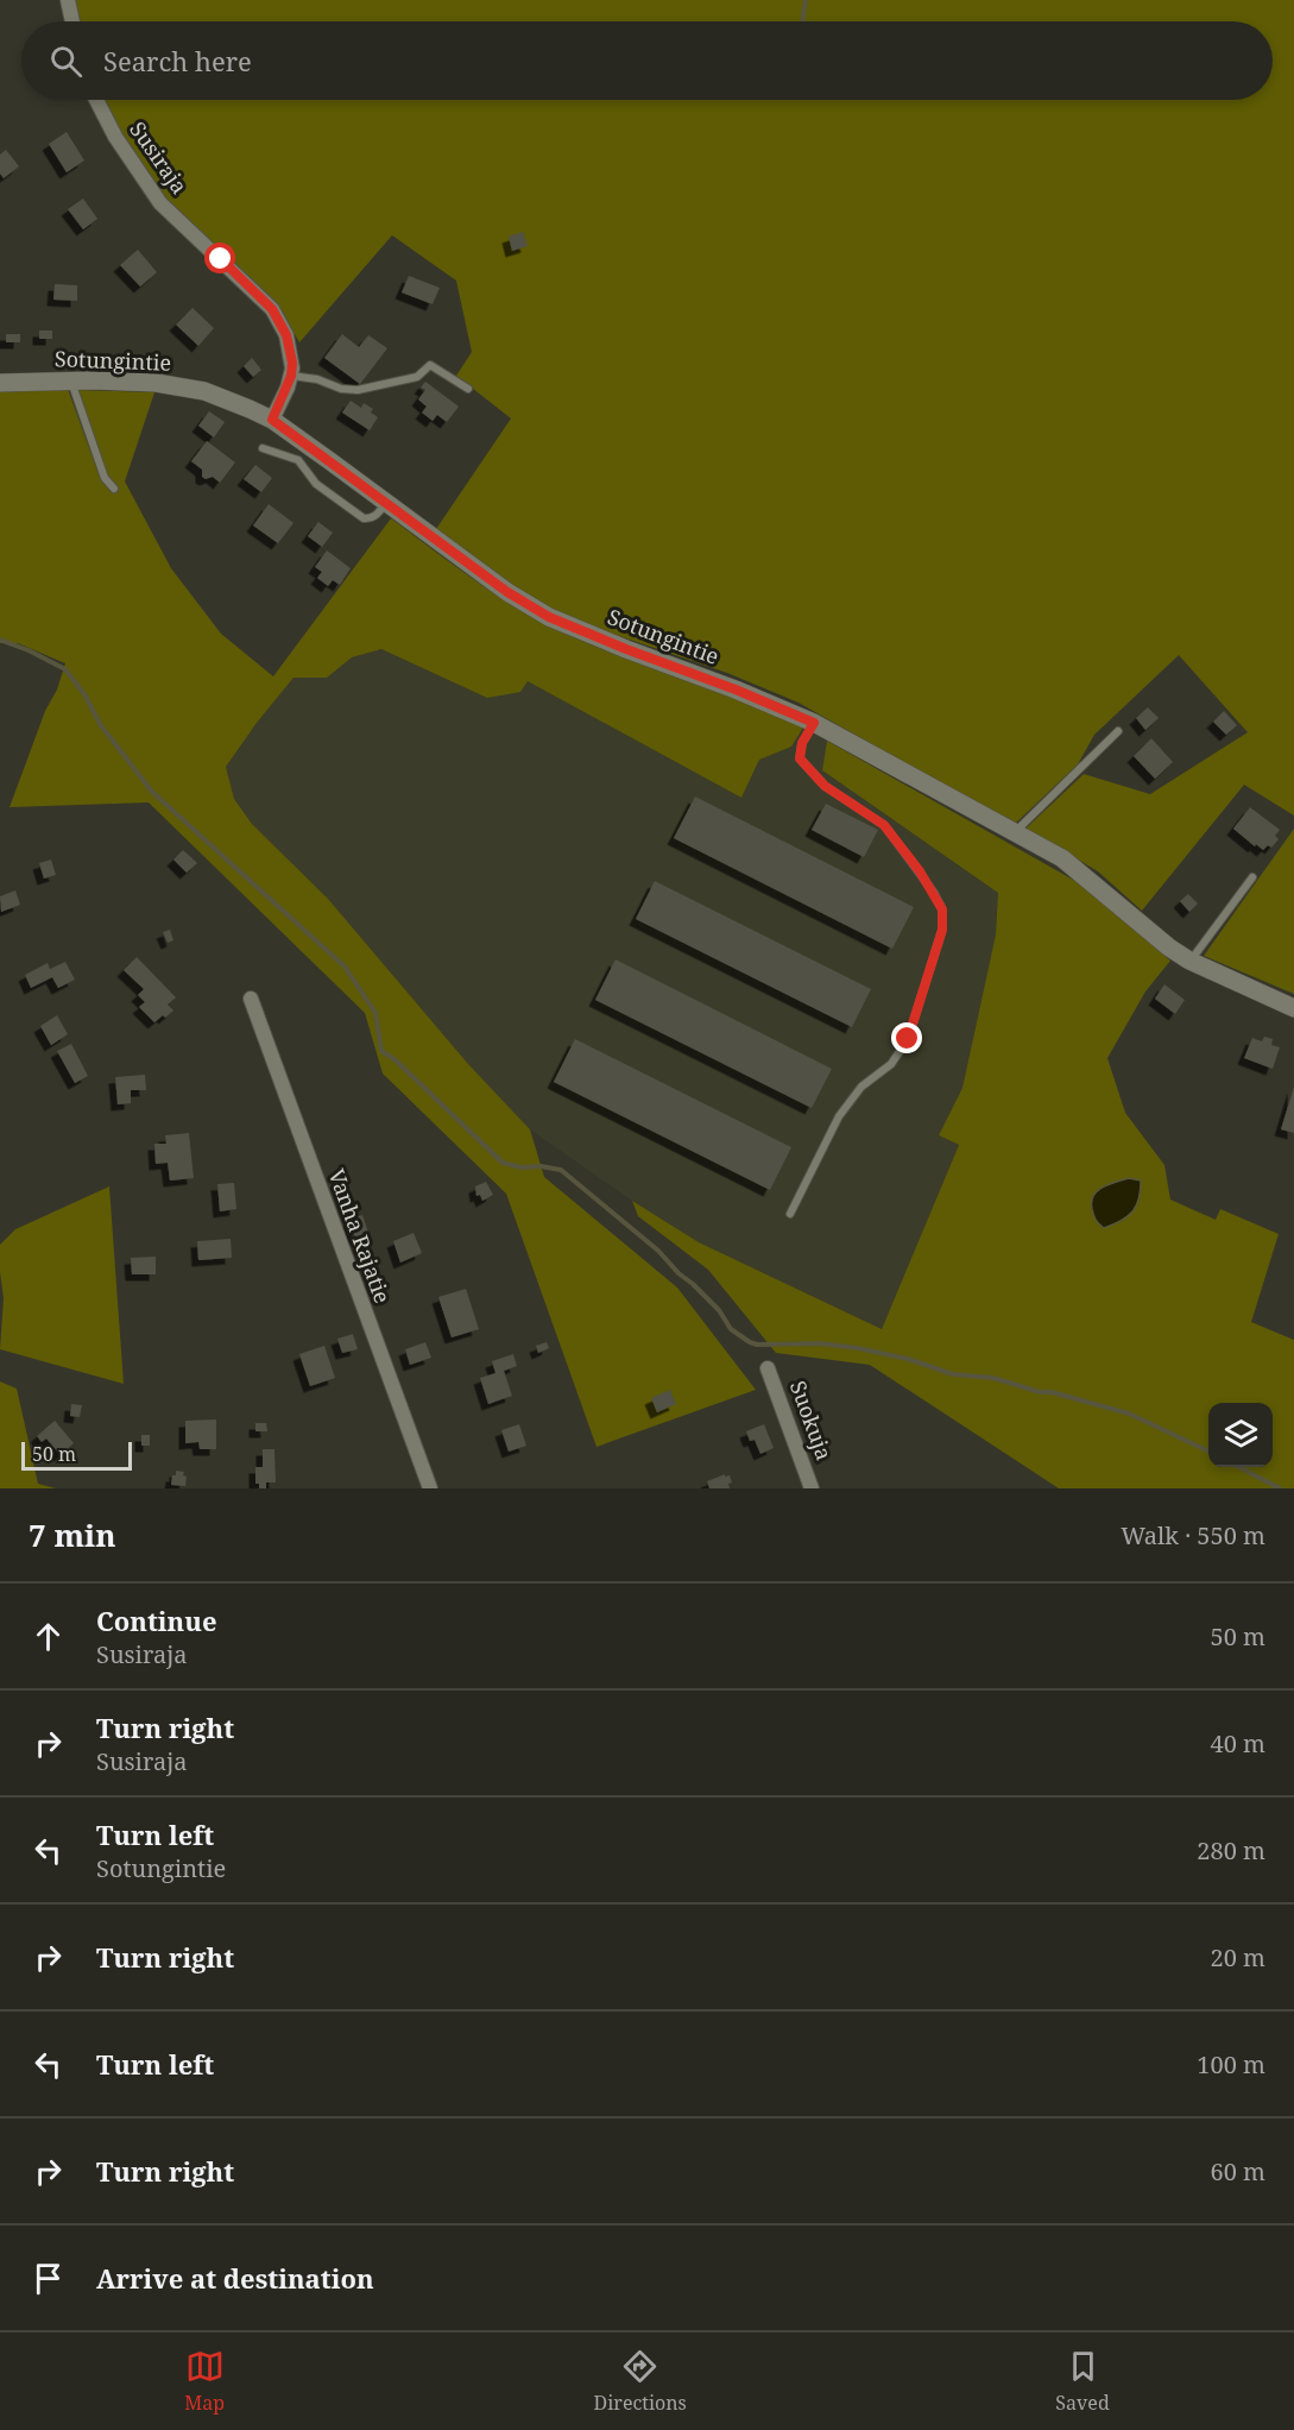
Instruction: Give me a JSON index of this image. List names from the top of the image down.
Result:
{
  "streets": {
    "street": [
      "Susiraja",
      "Sotungintie",
      "Vanha Rajatie",
      "Suokuja"
    ]
  },
  "crossings": [
    ["Susiraja", "Sotungintie"]
  ],
  "scale_bar": "50 m",
  "page": {
    "search": "Search here",
    "scale": "50 m",
    "heading": ["7 min", "Walk · 550 m"],
    "list": [
      ["Continue", "Susiraja", "50 m"],
      ["Turn right", "Susiraja", "40 m"],
      ["Turn left", "Sotungintie", "280 m"],
      ["Turn right", "20 m"],
      ["Turn left", "100 m"],
      ["Turn right", "60 m"],
      "Arrive at destination"
    ],
    "nav": ["Map", "Directions", "Saved"]
  }
}
